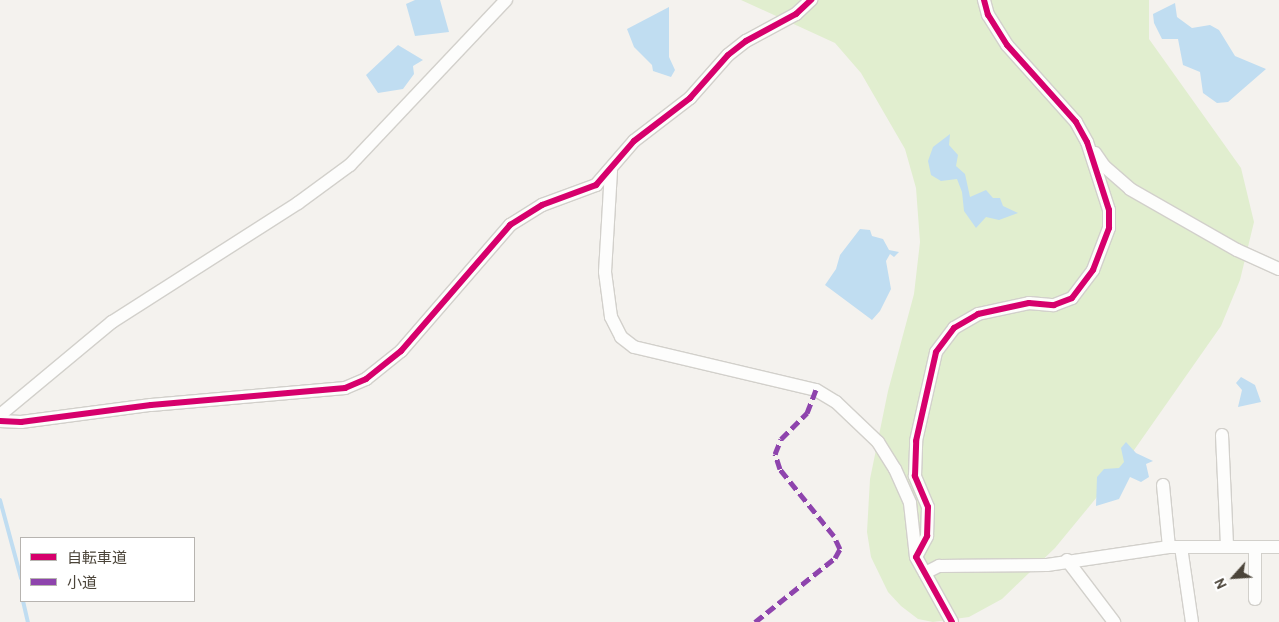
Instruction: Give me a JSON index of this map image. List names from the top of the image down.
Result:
{
  "legend": ["自転車道", "小道"],
  "north": "bottom left"
}
